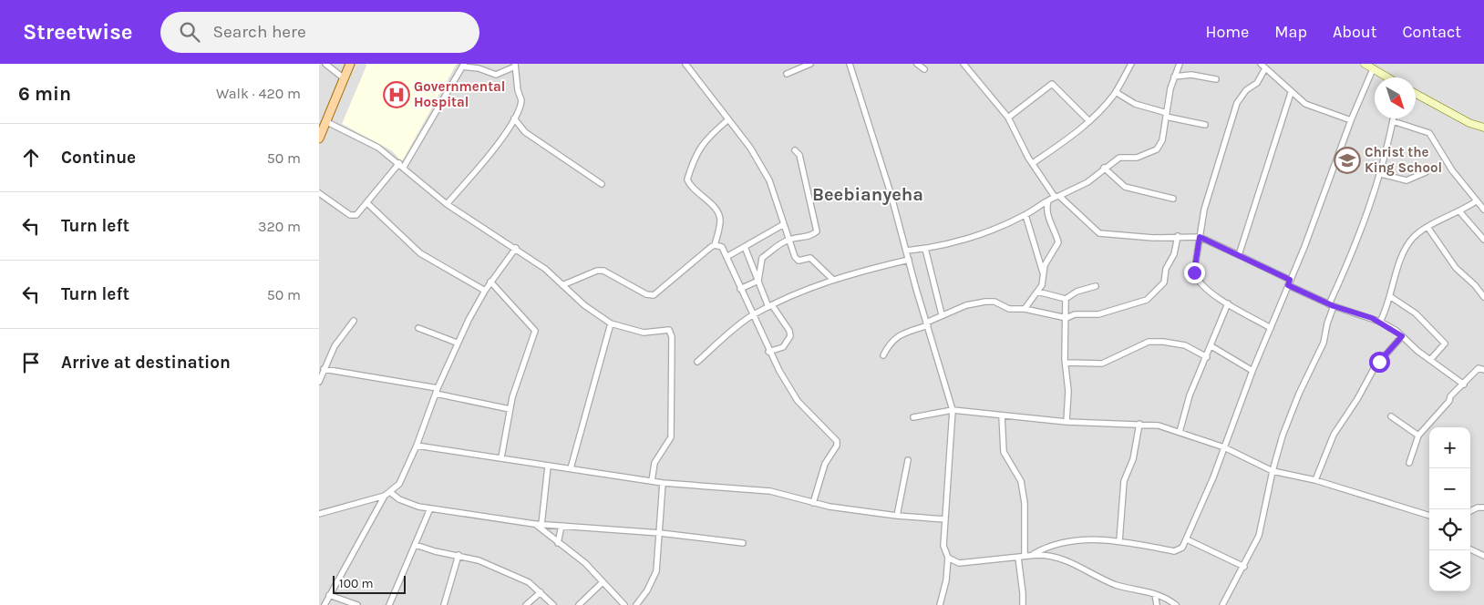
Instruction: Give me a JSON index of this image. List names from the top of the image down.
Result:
{
  "districts": ["Beebianyeha"],
  "places": {
    "hospital": ["Governmental Hospital"],
    "school or university": ["Christ the King School"]
  },
  "scale_bar": "100 m",
  "north": "bottom right",
  "page": {
    "header": "Streetwise",
    "search": "Search here",
    "nav": [
      "Home",
      "Map",
      "About",
      "Contact"
    ],
    "heading": ["6 min", "Walk · 420 m"],
    "list": [
      ["Continue", "50 m"],
      ["Turn left", "320 m"],
      ["Turn left", "50 m"],
      "Arrive at destination"
    ],
    "map_buttons": ["+", "−"],
    "scale": "100 m"
  }
}
